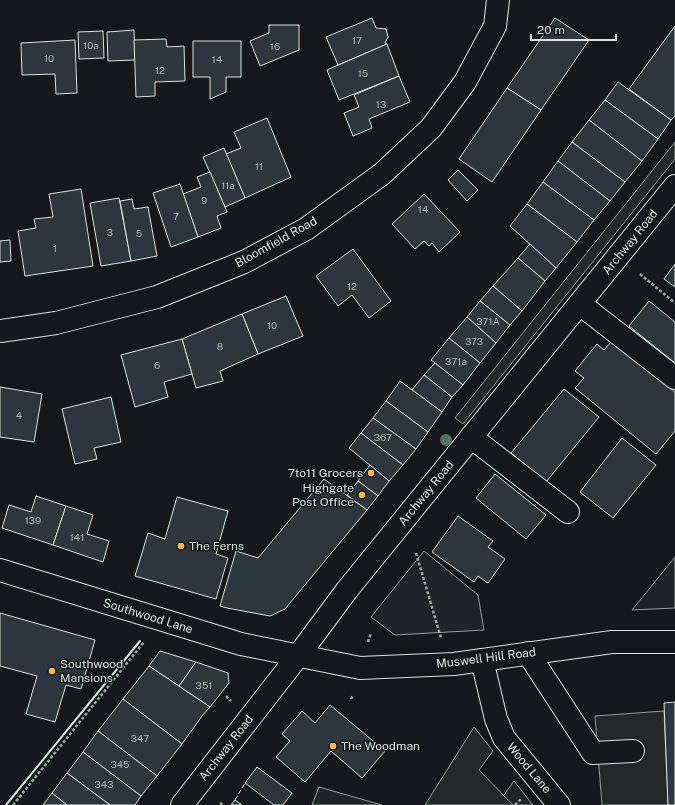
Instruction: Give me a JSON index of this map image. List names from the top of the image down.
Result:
{
  "streets": {
    "main road": [
      "Bloomfield Road",
      "Archway Road",
      "Southwood Lane",
      "Muswell Hill Road",
      "Wood Lane"
    ]
  },
  "crossings": [
    ["Archway Road", "Southwood Lane"],
    ["Archway Road", "Muswell Hill Road"],
    ["Southwood Lane", "Muswell Hill Road"],
    ["Muswell Hill Road", "Wood Lane"]
  ],
  "places": [
    "7to11 Grocers",
    "Highgate Post Office",
    "The Ferns",
    "Southwood Mansions",
    "The Woodman"
  ],
  "house_numbers": [
    "17",
    "10a",
    "16",
    "10",
    "14",
    "12",
    "15",
    "13",
    "11",
    "11a",
    "9",
    "14",
    "7",
    "3",
    "5",
    "1",
    "12",
    "371A",
    "10",
    "373",
    "8",
    "371a",
    "6",
    "4",
    "367",
    "139",
    "141",
    "351",
    "347",
    "345",
    "343"
  ],
  "scale_bar": "20 m"
}
